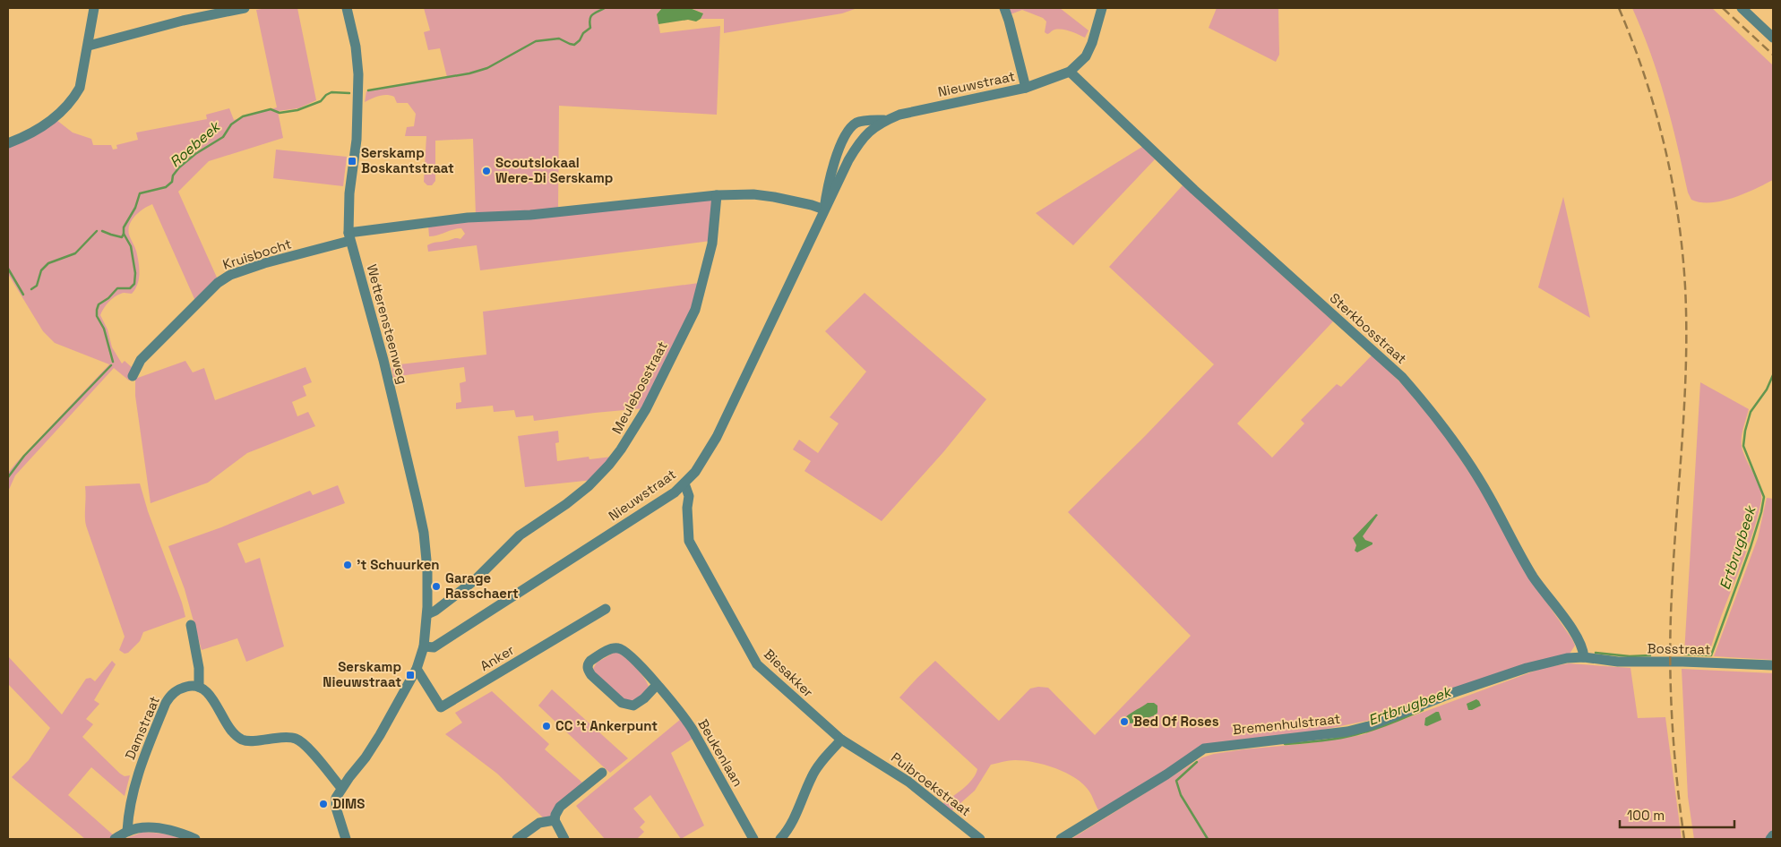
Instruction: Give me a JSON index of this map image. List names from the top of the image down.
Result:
{
  "streets": {
    "street": [
      "Nieuwstraat",
      "Kruisbocht",
      "Wetterensteenweg",
      "Sterkbosstraat",
      "Meulebosstraat",
      "Bosstraat",
      "Anker",
      "Biesakker",
      "Bremenhulstraat",
      "Damstraat",
      "Beukenlaan",
      "Puibroekstraat"
    ]
  },
  "crossings": [
    ["Nieuwstraat", "Kruisbocht"],
    ["Nieuwstraat", "Wetterensteenweg"],
    ["Nieuwstraat", "Sterkbosstraat"],
    ["Nieuwstraat", "Biesakker"],
    ["Kruisbocht", "Wetterensteenweg"],
    ["Kruisbocht", "Meulebosstraat"],
    ["Wetterensteenweg", "Meulebosstraat"],
    ["Sterkbosstraat", "Bosstraat"],
    ["Sterkbosstraat", "Bremenhulstraat"],
    ["Bosstraat", "Bremenhulstraat"],
    ["Biesakker", "Puibroekstraat"]
  ],
  "water": ["Roebeek", "Ertbrugbeek"],
  "places": {
    "transit": ["Serskamp Boskantstraat", "Serskamp Nieuwstraat"],
    "other": [
      "Scoutslokaal Were-Di Serskamp",
      "'t Schuurken",
      "Garage Rasschaert",
      "Bed Of Roses",
      "CC 't Ankerpunt",
      "DIMS"
    ]
  },
  "scale_bar": "100 m"
}
